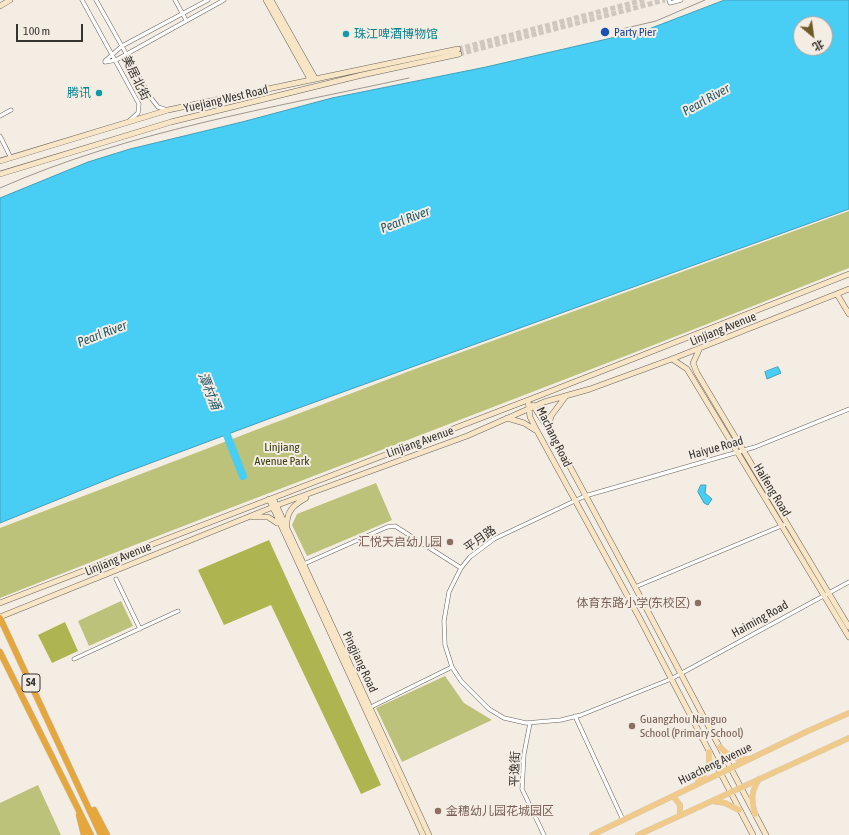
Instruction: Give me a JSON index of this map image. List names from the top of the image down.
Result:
{
  "streets": {
    "highway": ["S4"],
    "main road": [
      "Yuejiang West Road",
      "Linjiang Avenue",
      "Machang Road",
      "Haifeng Road",
      "Pingjiang Road",
      "Huacheng Avenue"
    ],
    "street": [
      "美居北街",
      "Haiyue Road",
      "平月路",
      "Haiming Road",
      "平逸街"
    ]
  },
  "crossings": [
    ["美居北街", "Yuejiang West Road"],
    ["Linjiang Avenue", "Machang Road"],
    ["Linjiang Avenue", "Haifeng Road"],
    ["Linjiang Avenue", "Pingjiang Road"],
    ["Linjiang Avenue", "S4"],
    ["Machang Road", "Haiyue Road"],
    ["Machang Road", "平月路"],
    ["Machang Road", "Haiming Road"],
    ["Machang Road", "Huacheng Avenue"],
    ["Haiyue Road", "Haifeng Road"],
    ["Haiyue Road", "平月路"],
    ["Haifeng Road", "Haiming Road"],
    ["平月路", "Haiming Road"],
    ["平月路", "平逸街"]
  ],
  "water": ["Pearl River", "潭村涌"],
  "parks": ["Linjiang Avenue Park"],
  "places": [
    "Party Pier",
    "珠江啤酒博物馆",
    "腾讯",
    "汇悦天启幼儿园",
    "体育东路小学(东校区)",
    "Guangzhou Nanguo School (Primary School)",
    "金穗幼儿园花城园区"
  ],
  "scale_bar": "100 m",
  "north": "bottom right"
}
